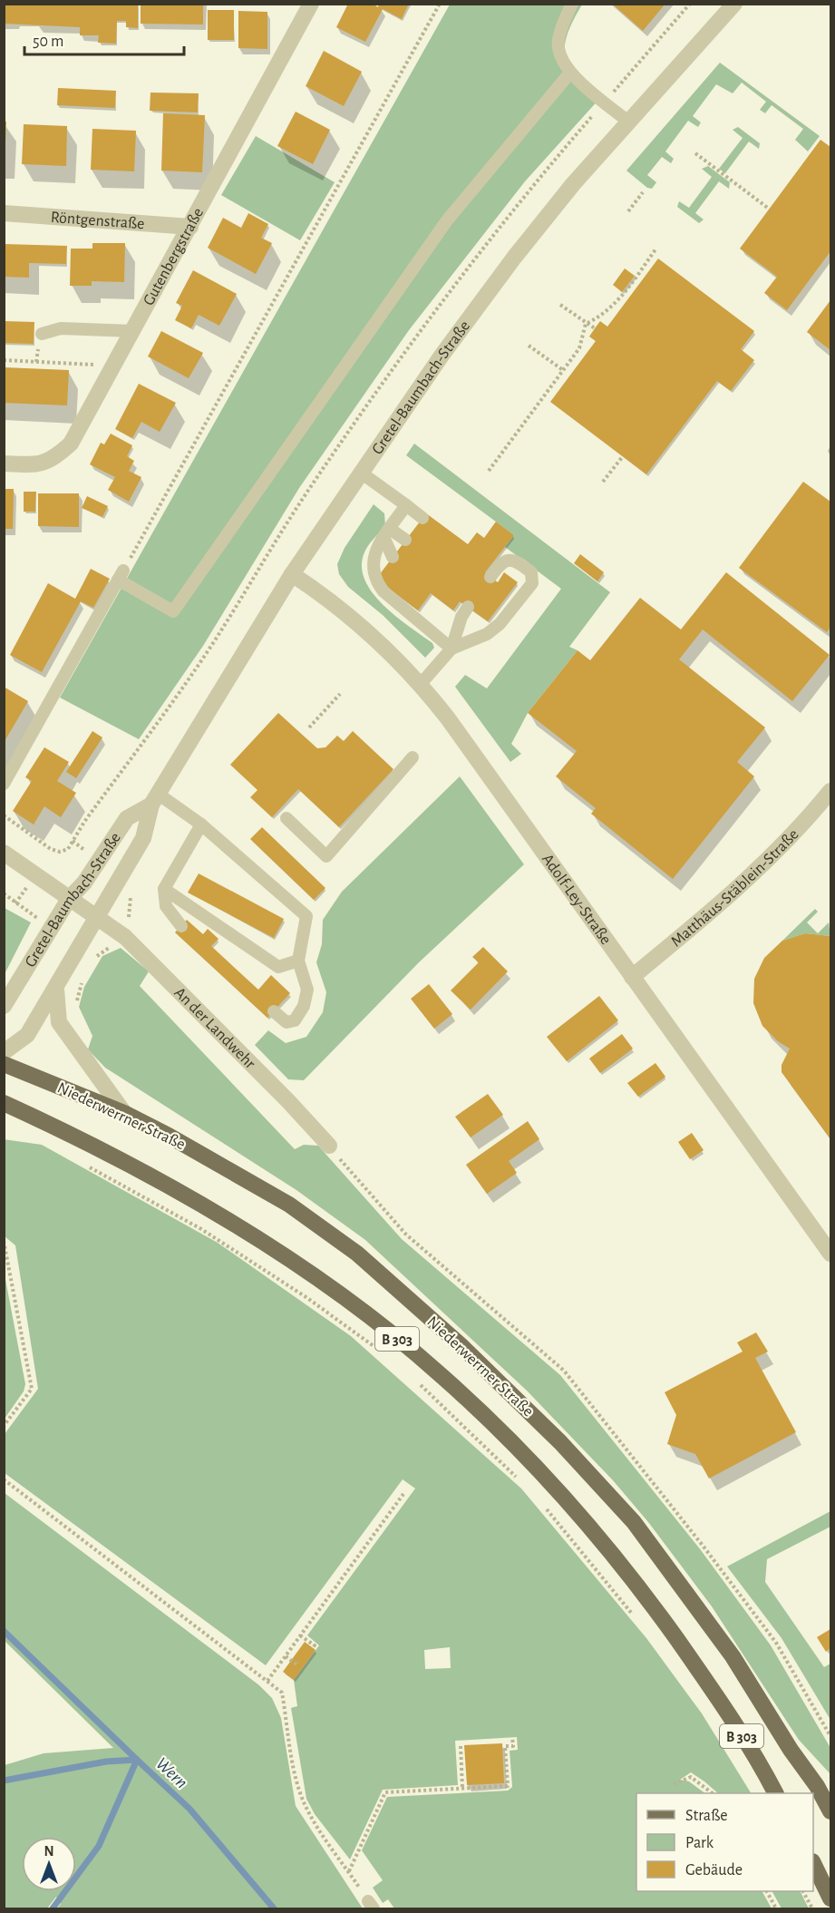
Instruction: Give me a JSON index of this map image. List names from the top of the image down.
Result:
{
  "streets": {
    "main road": ["Niederwerrner Straße", "B 303"],
    "street": [
      "Röntgenstraße",
      "Gutenbergstraße",
      "Gretel-Baumbach-Straße",
      "Matthäus-Stäblein-Straße",
      "Adolf-Ley-Straße",
      "An der Landwehr"
    ]
  },
  "crossings": [
    ["Röntgenstraße", "Gutenbergstraße"],
    ["Gretel-Baumbach-Straße", "Adolf-Ley-Straße"],
    ["Gretel-Baumbach-Straße", "An der Landwehr"],
    ["Gretel-Baumbach-Straße", "Niederwerrner Straße"],
    ["Matthäus-Stäblein-Straße", "Adolf-Ley-Straße"]
  ],
  "water": ["Wern"],
  "legend": ["Straße", "Park", "Gebäude"],
  "scale_bar": "50 m",
  "north": "top"
}
